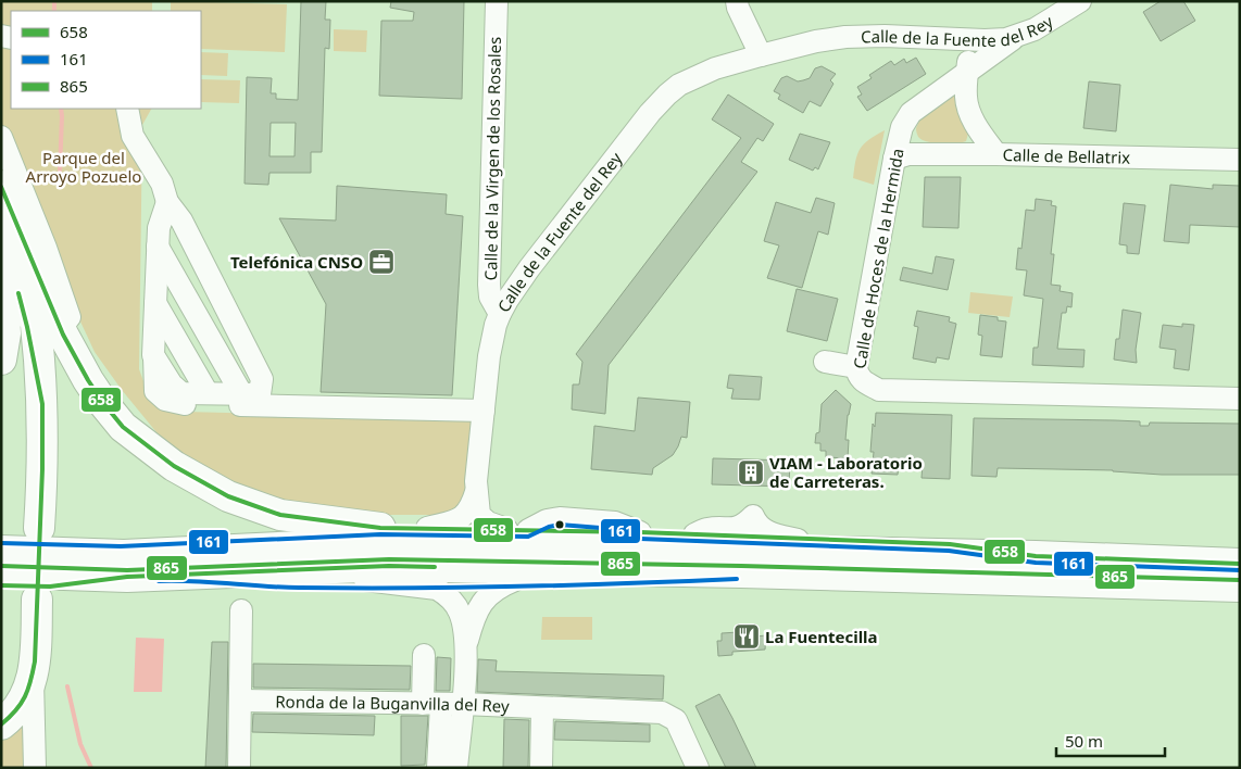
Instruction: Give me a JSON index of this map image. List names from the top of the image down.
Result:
{
  "streets": {
    "street": [
      "Calle de la Fuente del Rey",
      "Calle de Bellatrix",
      "Calle de la Virgen de los Rosales",
      "Calle de Hoces de la Hermida",
      "Ronda de la Buganvilla del Rey"
    ]
  },
  "crossings": [
    ["Calle de la Fuente del Rey", "Calle de la Virgen de los Rosales"],
    ["Calle de la Fuente del Rey", "Calle de Hoces de la Hermida"],
    ["Calle de Bellatrix", "Calle de Hoces de la Hermida"]
  ],
  "parks": ["Parque del Arroyo Pozuelo"],
  "places": {
    "office": ["Telefónica CNSO"],
    "building": ["VIAM - Laboratorio de Carreteras."],
    "restaurant": ["La Fuentecilla"]
  },
  "lines": ["transit line 658", "transit line 161", "transit line 865"],
  "legend": ["658", "161", "865"],
  "scale_bar": "50 m"
}
